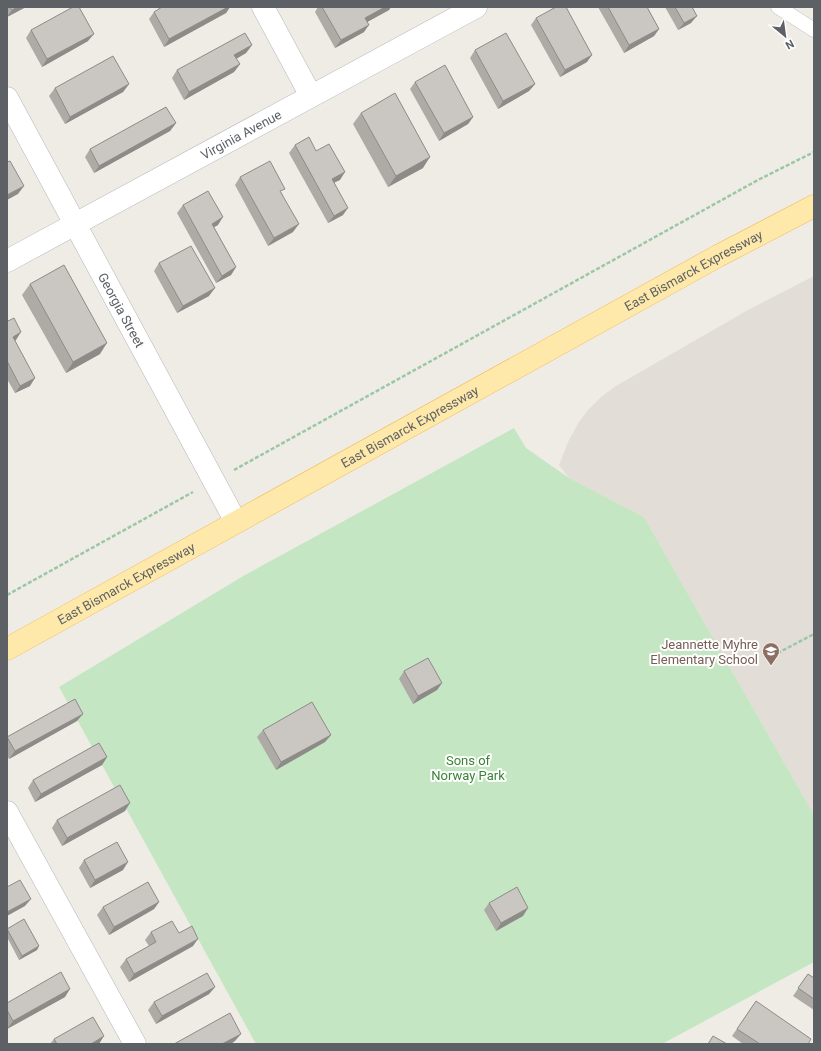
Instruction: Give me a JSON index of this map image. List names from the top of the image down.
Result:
{
  "streets": {
    "main road": ["East Bismarck Expressway"],
    "street": ["Virginia Avenue", "Georgia Street"]
  },
  "crossings": [
    ["Virginia Avenue", "Georgia Street"],
    ["East Bismarck Expressway", "Georgia Street"]
  ],
  "parks": ["Sons of Norway Park"],
  "places": {
    "school or university": ["Jeannette Myhre Elementary School"]
  },
  "north": "bottom right"
}
